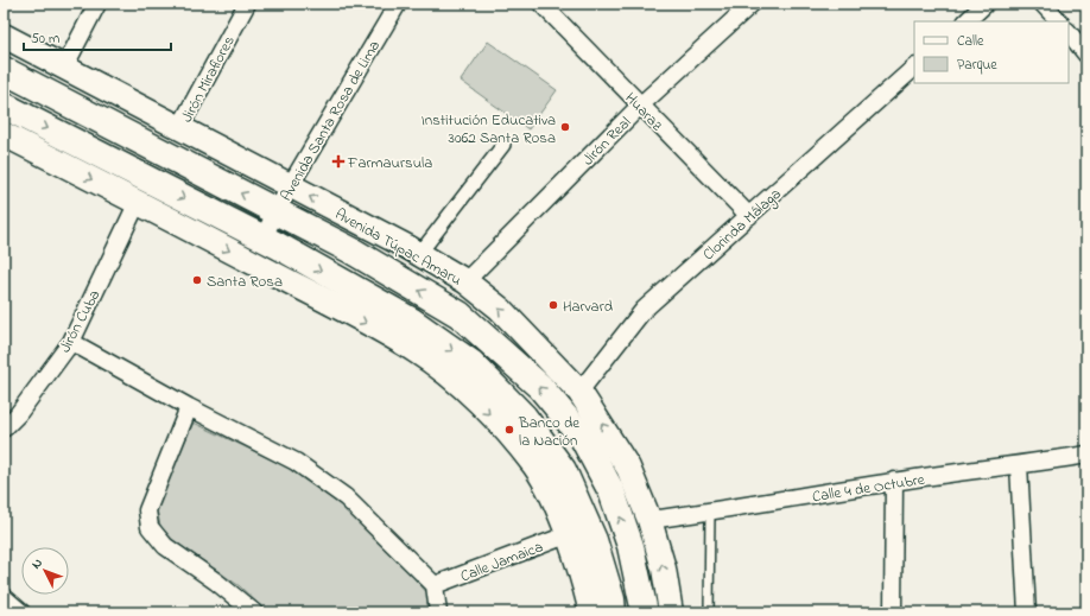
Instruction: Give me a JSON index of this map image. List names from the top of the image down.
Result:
{
  "streets": {
    "highway": ["Avenida Túpac Amaru"],
    "street": [
      "Jirón Miraflores",
      "Huaraz",
      "Avenida Santa Rosa de Lima",
      "Jirón Real",
      "Clorinda Málaga",
      "Jirón Cuba",
      "Calle 4 de Octubre",
      "Calle Jamaica"
    ]
  },
  "crossings": [
    ["Jirón Miraflores", "Avenida Túpac Amaru"],
    ["Huaraz", "Jirón Real"],
    ["Huaraz", "Clorinda Málaga"],
    ["Avenida Santa Rosa de Lima", "Avenida Túpac Amaru"],
    ["Jirón Real", "Avenida Túpac Amaru"],
    ["Clorinda Málaga", "Avenida Túpac Amaru"],
    ["Avenida Túpac Amaru", "Calle 4 de Octubre"]
  ],
  "places": {
    "other": [
      "Institución Educativa 3062 Santa Rosa",
      "Santa Rosa",
      "Harvard",
      "Banco de la Nación"
    ],
    "health": ["Farmaursula"]
  },
  "legend": ["Calle", "Parque"],
  "scale_bar": "50 m",
  "north": "top left"
}
